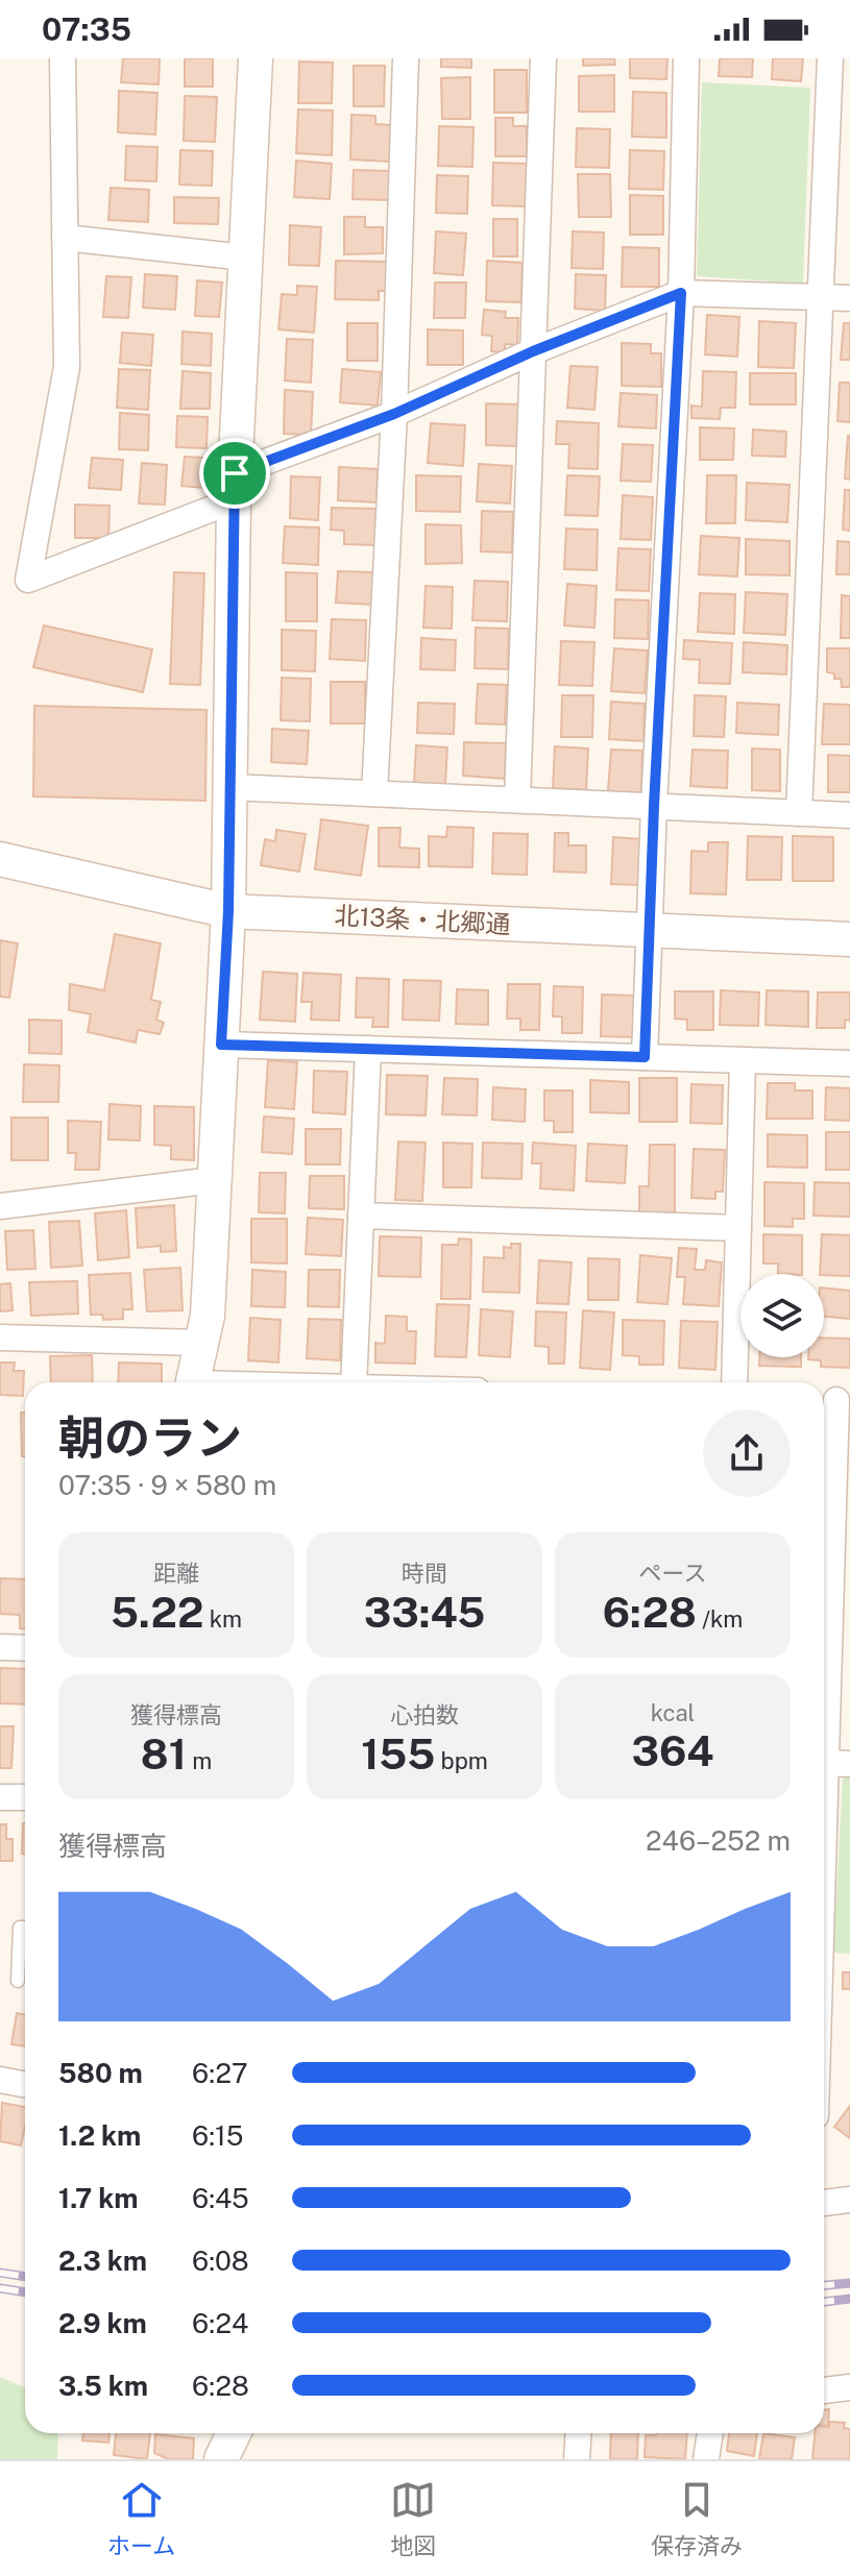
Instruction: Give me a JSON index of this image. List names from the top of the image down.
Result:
{
  "streets": {
    "street": ["北13条・北郷通"]
  },
  "page": {
    "status": "07:35",
    "heading": ["朝のラン", "07:35 · 9 × 580 m"],
    "stats": [
      ["距離", "5.22 km"],
      ["時間", "33:45"],
      ["ペース", "6:28 /km"],
      ["獲得標高", "81 m"],
      ["心拍数", "155 bpm"],
      ["kcal", "364"]
    ],
    "chart": ["獲得標高", "246–252 m"],
    "list": [
      {
        "name": "580 m",
        "note": "6:27"
      },
      {
        "name": "1.2 km",
        "note": "6:15"
      },
      {
        "name": "1.7 km",
        "note": "6:45"
      },
      {
        "name": "2.3 km",
        "note": "6:08"
      },
      {
        "name": "2.9 km",
        "note": "6:24"
      },
      {
        "name": "3.5 km",
        "note": "6:28"
      }
    ],
    "tabs": ["ホーム", "地図", "保存済み"]
  }
}
